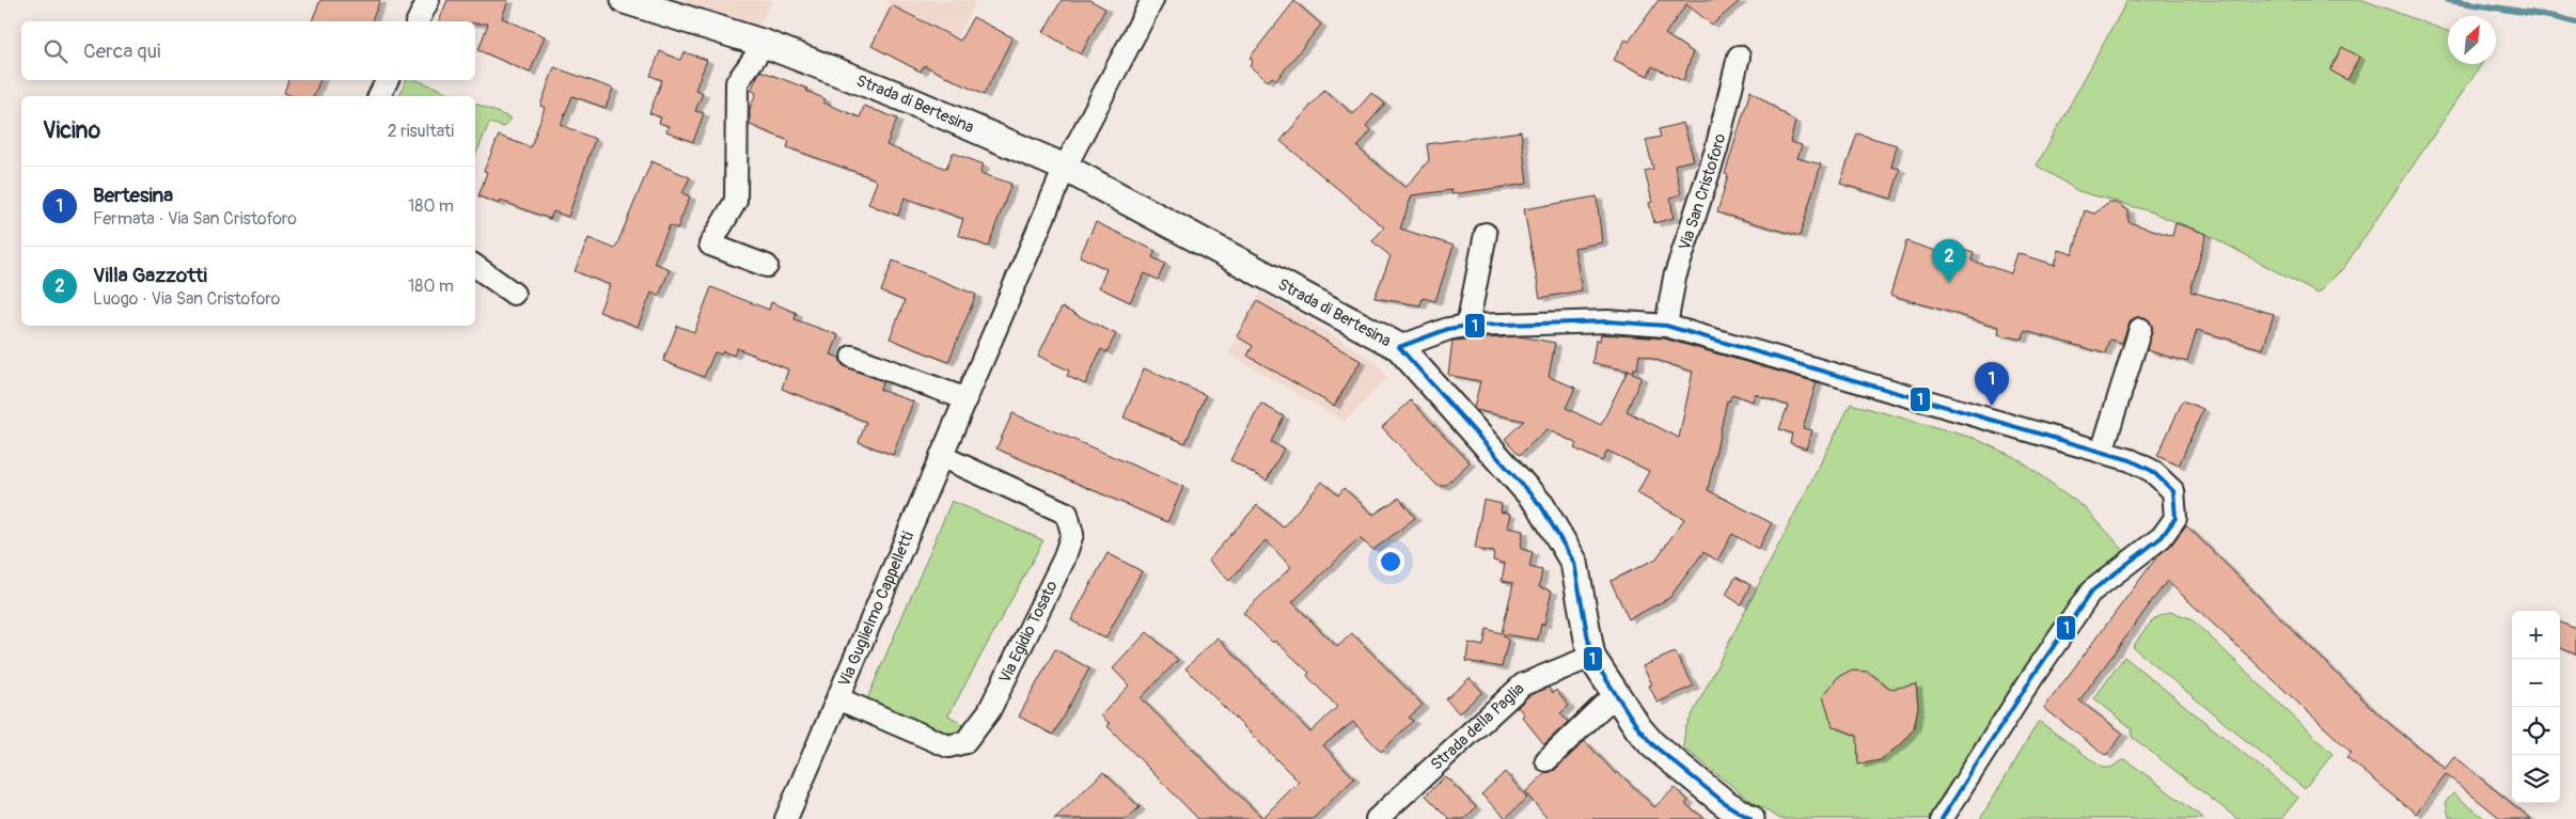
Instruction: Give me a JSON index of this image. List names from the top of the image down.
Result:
{
  "streets": {
    "street": [
      "Strada di Bertesina",
      "Via San Cristoforo",
      "Via Guglielmo Cappelletti",
      "Via Egidio Tosato",
      "Strada della Paglia"
    ]
  },
  "crossings": [
    ["Strada di Bertesina", "Via Guglielmo Cappelletti"],
    ["Strada di Bertesina", "Strada della Paglia"],
    ["Via Guglielmo Cappelletti", "Via Egidio Tosato"]
  ],
  "lines": ["transit line 1"],
  "north": "top right",
  "page": {
    "search": "Cerca qui",
    "heading": ["Vicino", "2 risultati"],
    "list": [
      {
        "mark": "1",
        "name": "Bertesina",
        "note": "Fermata · Via San Cristoforo",
        "value": "180 m"
      },
      {
        "mark": "2",
        "name": "Villa Gazzotti",
        "note": "Luogo · Via San Cristoforo",
        "value": "180 m"
      }
    ],
    "pins": ["2", "1"],
    "map_buttons": ["+", "−"]
  }
}
